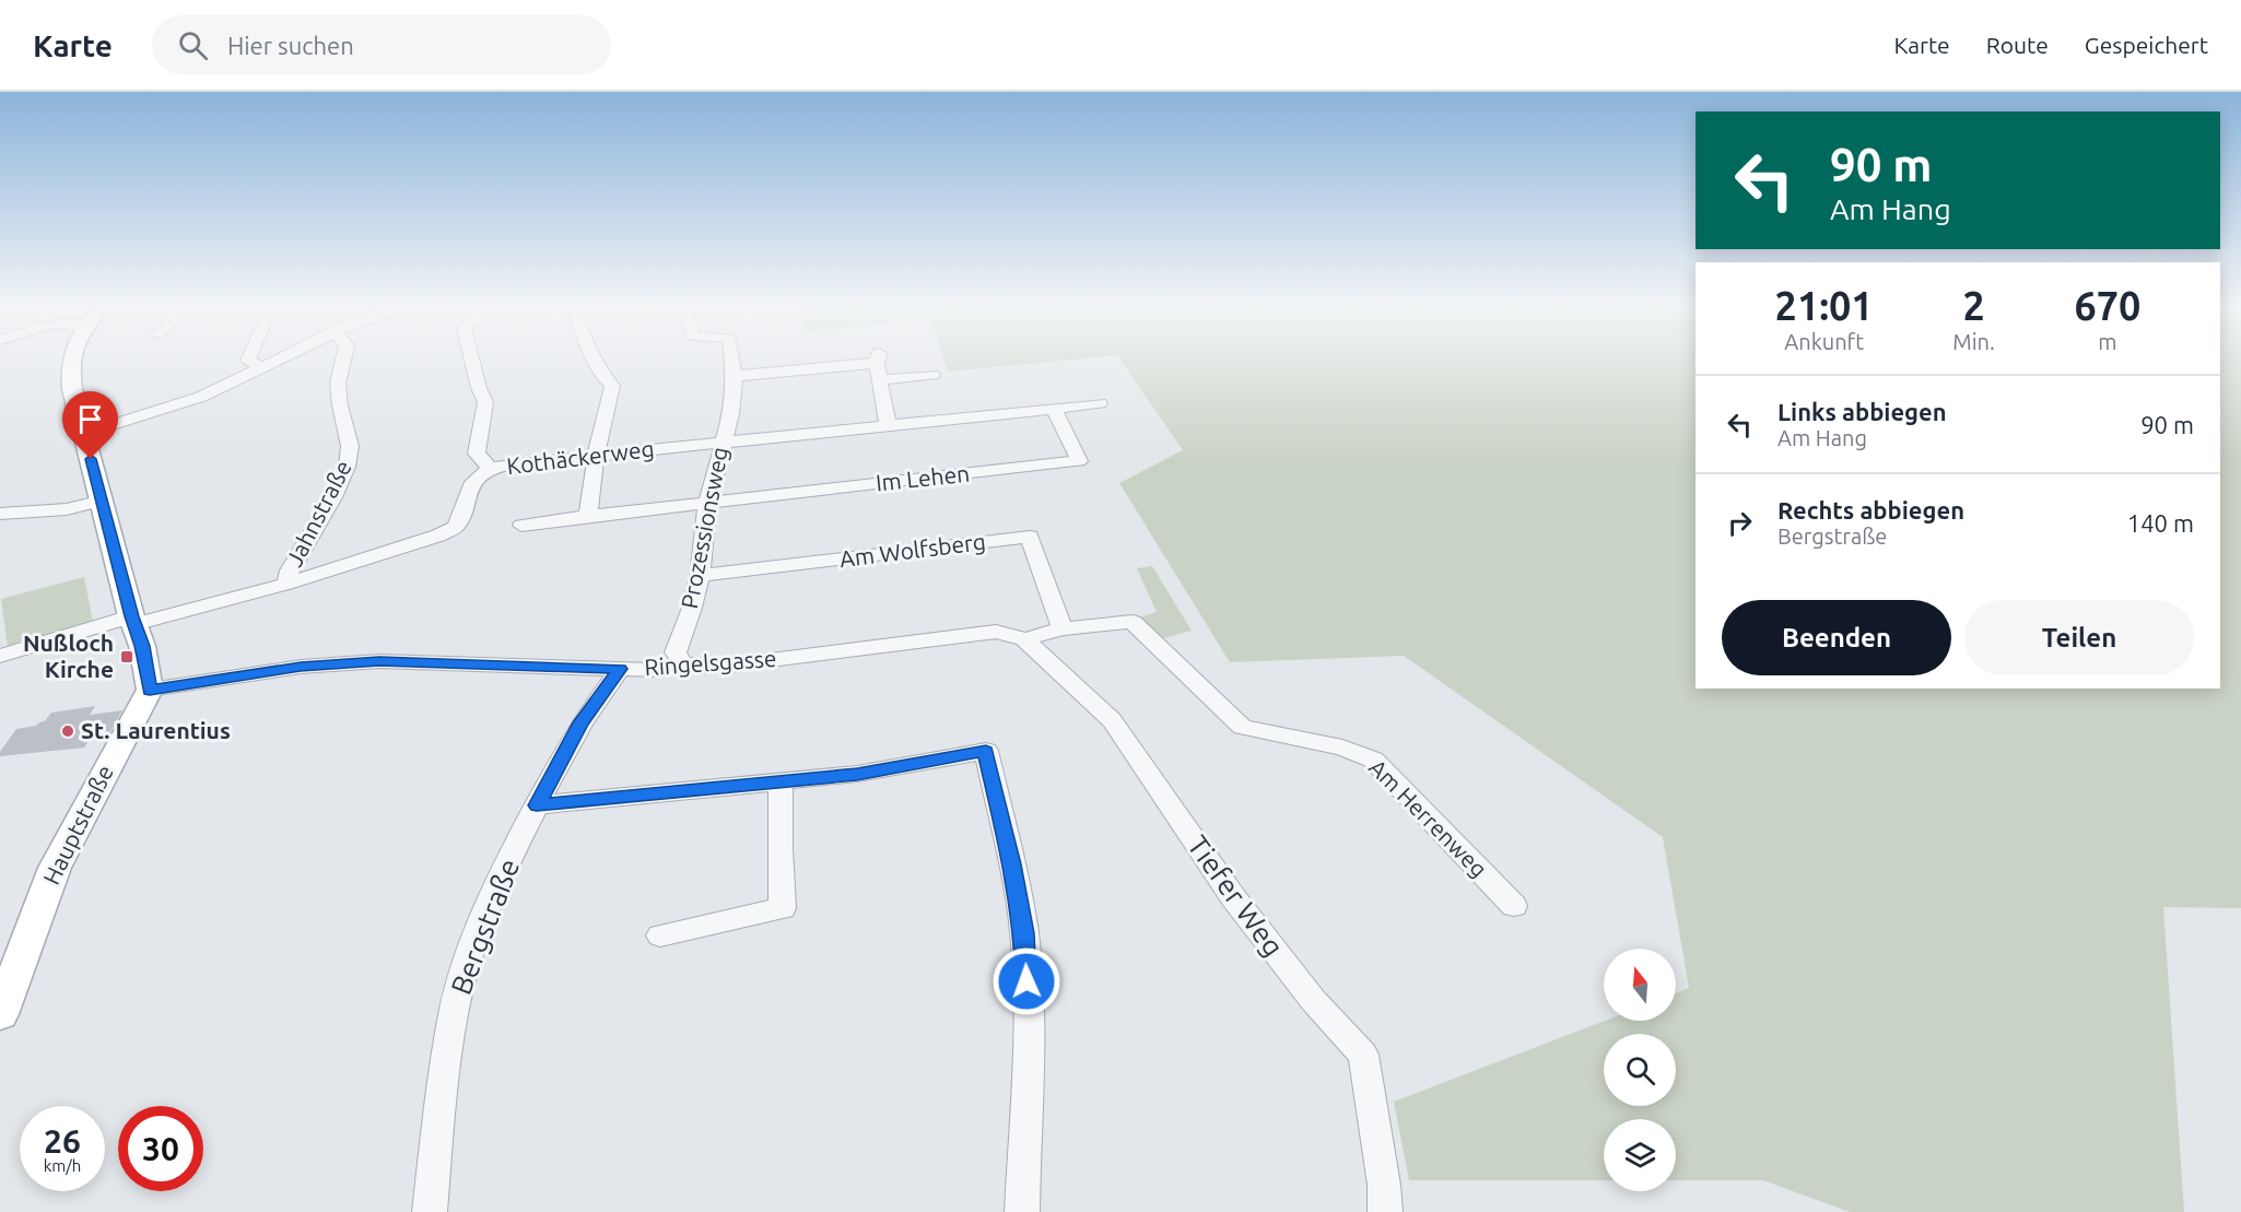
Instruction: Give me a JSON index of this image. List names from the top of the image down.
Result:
{
  "streets": {
    "main road": ["Hauptstraße"],
    "street": [
      "Kothäckerweg",
      "Im Lehen",
      "Jahnstraße",
      "Prozessionsweg",
      "Am Wolfsberg",
      "Ringelsgasse",
      "Am Herrenweg",
      "Tiefer Weg",
      "Bergstraße"
    ]
  },
  "crossings": [
    ["Kothäckerweg", "Jahnstraße"],
    ["Kothäckerweg", "Prozessionsweg"],
    ["Im Lehen", "Prozessionsweg"],
    ["Prozessionsweg", "Am Wolfsberg"],
    ["Prozessionsweg", "Ringelsgasse"],
    ["Am Wolfsberg", "Am Herrenweg"],
    ["Ringelsgasse", "Hauptstraße"],
    ["Ringelsgasse", "Tiefer Weg"],
    ["Ringelsgasse", "Bergstraße"],
    ["Am Herrenweg", "Tiefer Weg"]
  ],
  "places": {
    "transit": ["Nußloch Kirche"],
    "other": ["St. Laurentius"]
  },
  "north": "top",
  "page": {
    "header": "Karte",
    "search": "Hier suchen",
    "nav": ["Karte", "Route", "Gespeichert"],
    "turn": ["90 m", "Am Hang"],
    "eta": [
      "21:01",
      "Ankunft",
      "2",
      "Min.",
      "670",
      "m"
    ],
    "list": [
      {
        "name": "Links abbiegen",
        "note": "Am Hang",
        "value": "90 m"
      },
      {
        "name": "Rechts abbiegen",
        "note": "Bergstraße",
        "value": "140 m"
      }
    ],
    "buttons": ["Beenden", "Teilen"],
    "speed": "26 km/h",
    "limit": "30"
  }
}
